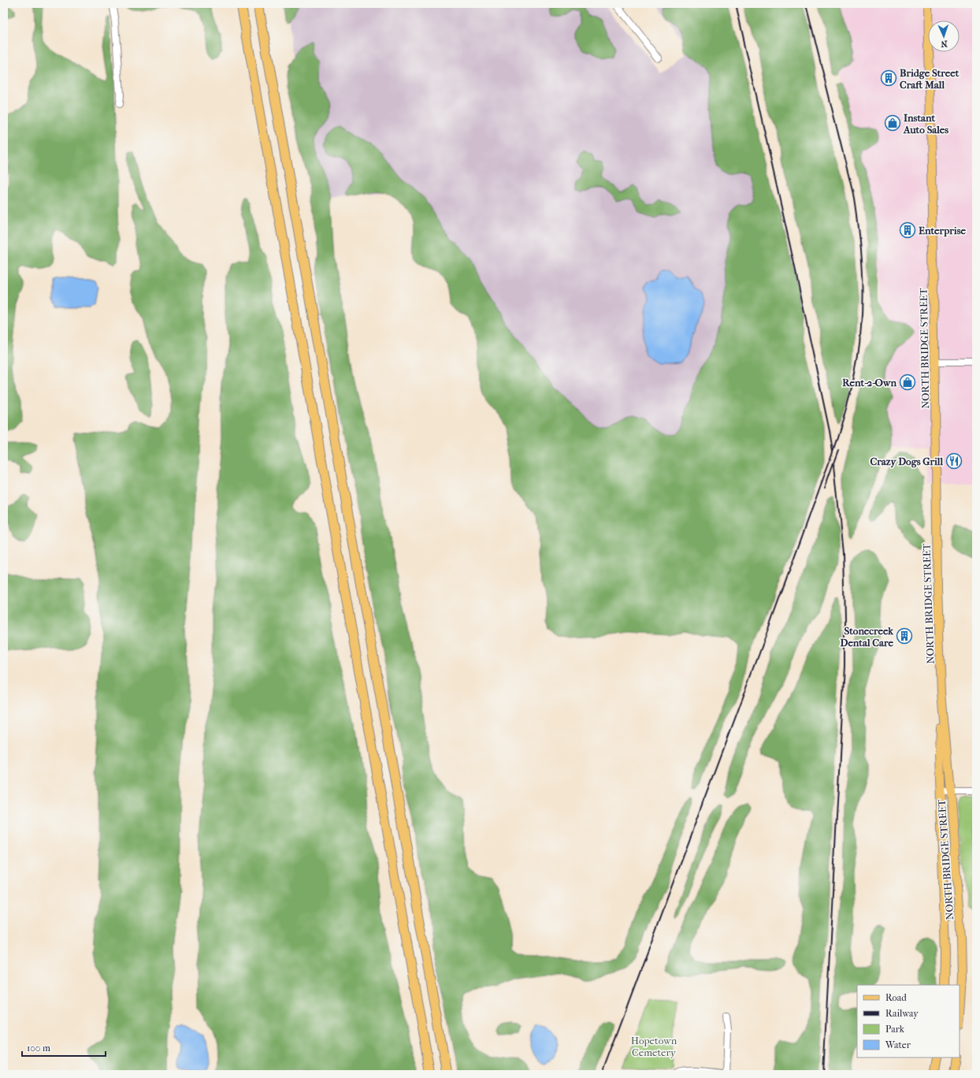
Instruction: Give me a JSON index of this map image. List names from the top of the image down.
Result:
{
  "streets": {
    "main road": ["NORTH BRIDGE STREET"]
  },
  "parks": ["Hopetown Cemetery"],
  "places": {
    "building": ["Bridge Street Craft Mall", "Enterprise", "Stonecreek Dental Care"],
    "shop": ["Instant Auto Sales", "Rent-2-Own"],
    "restaurant": ["Crazy Dogs Grill"]
  },
  "legend": [
    "Road",
    "Railway",
    "Park",
    "Water"
  ],
  "scale_bar": "100 m",
  "north": "bottom"
}
